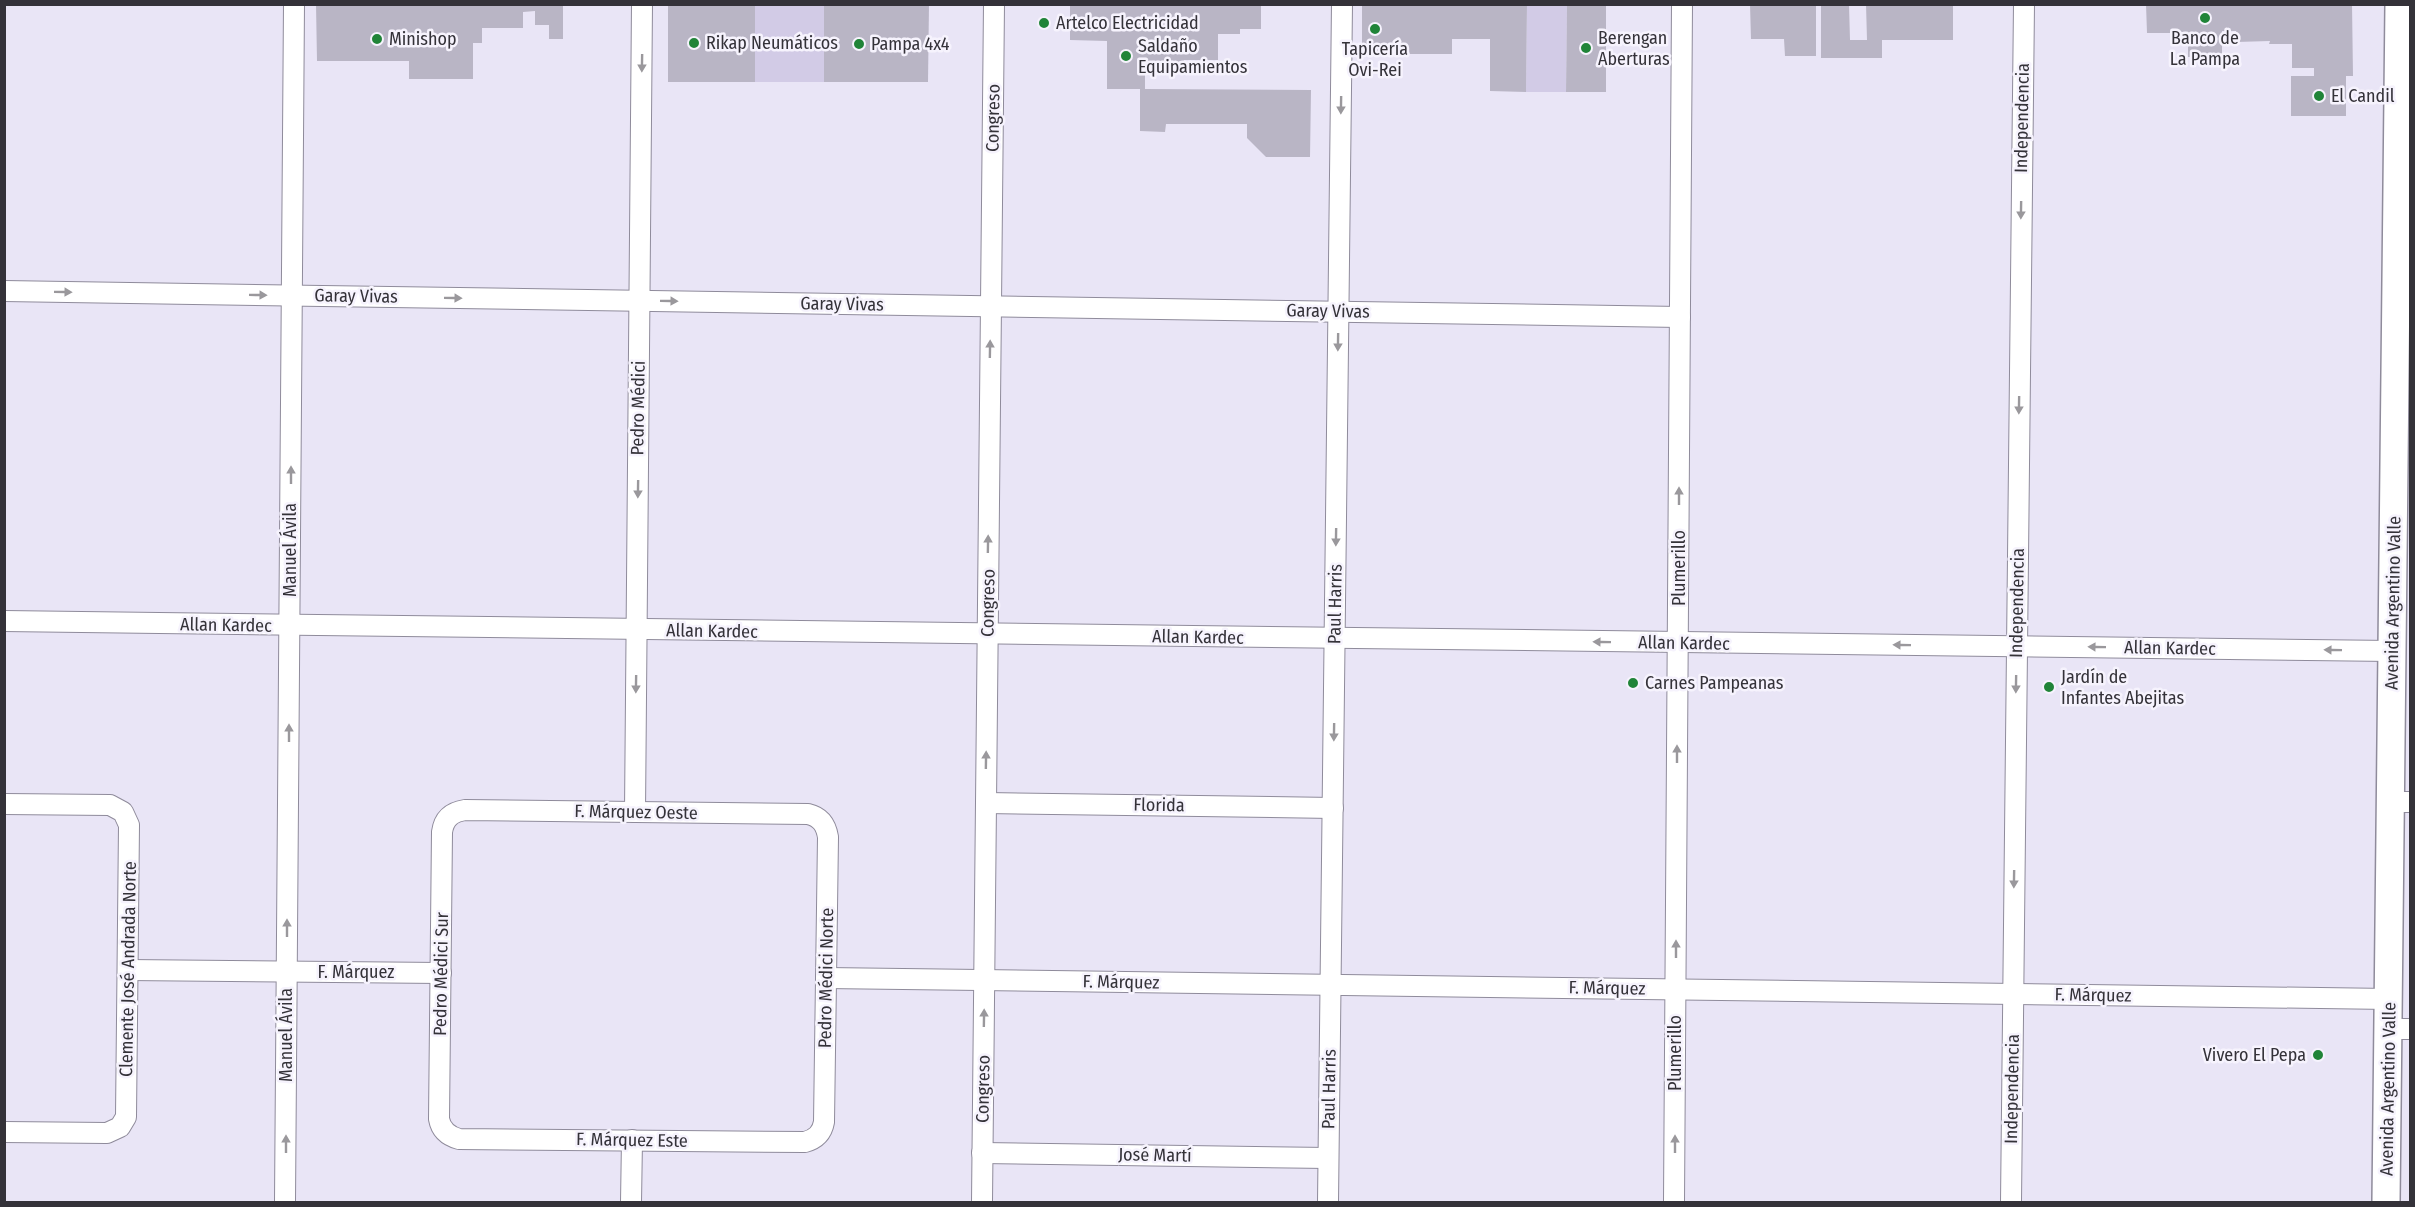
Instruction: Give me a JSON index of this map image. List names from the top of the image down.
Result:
{
  "streets": {
    "main road": ["Avenida Argentino Valle"],
    "street": [
      "Congreso",
      "Independencia",
      "Garay Vivas",
      "Pedro Médici",
      "Manuel Ávila",
      "Plumerillo",
      "Paul Harris",
      "Allan Kardec",
      "Florida",
      "F. Márquez Oeste",
      "Clemente José Andrada Norte",
      "F. Márquez",
      "Pedro Médici Sur",
      "Pedro Médici Norte",
      "F. Márquez Este",
      "José Martí"
    ]
  },
  "crossings": [
    ["Congreso", "Garay Vivas"],
    ["Congreso", "Allan Kardec"],
    ["Congreso", "Florida"],
    ["Congreso", "F. Márquez"],
    ["Congreso", "José Martí"],
    ["Independencia", "Allan Kardec"],
    ["Independencia", "F. Márquez"],
    ["Garay Vivas", "Pedro Médici"],
    ["Garay Vivas", "Manuel Ávila"],
    ["Garay Vivas", "Plumerillo"],
    ["Garay Vivas", "Paul Harris"],
    ["Pedro Médici", "Allan Kardec"],
    ["Pedro Médici", "F. Márquez Oeste"],
    ["Manuel Ávila", "Allan Kardec"],
    ["Manuel Ávila", "F. Márquez"],
    ["Plumerillo", "Allan Kardec"],
    ["Plumerillo", "F. Márquez"],
    ["Avenida Argentino Valle", "Allan Kardec"],
    ["Avenida Argentino Valle", "F. Márquez"],
    ["Paul Harris", "Allan Kardec"],
    ["Paul Harris", "Florida"],
    ["Paul Harris", "F. Márquez"],
    ["Paul Harris", "José Martí"],
    ["F. Márquez Oeste", "Pedro Médici Sur"],
    ["F. Márquez Oeste", "Pedro Médici Norte"],
    ["Clemente José Andrada Norte", "F. Márquez"],
    ["F. Márquez", "Pedro Médici Sur"],
    ["F. Márquez", "Pedro Médici Norte"],
    ["Pedro Médici Sur", "F. Márquez Este"],
    ["Pedro Médici Norte", "F. Márquez Este"]
  ],
  "one_way": [
    "Congreso",
    "Independencia",
    "Garay Vivas",
    "Pedro Médici",
    "Manuel Ávila",
    "Plumerillo",
    "Paul Harris",
    "Allan Kardec"
  ],
  "places": [
    "Banco de La Pampa",
    "Artelco Electricidad",
    "Tapicería Ovi-Rei",
    "Minishop",
    "Rikap Neumáticos",
    "Pampa 4x4",
    "Berengan Aberturas",
    "Saldaño Equipamientos",
    "El Candil",
    "Carnes Pampeanas",
    "Jardín de Infantes Abejitas",
    "Vivero El Pepa"
  ]
}
